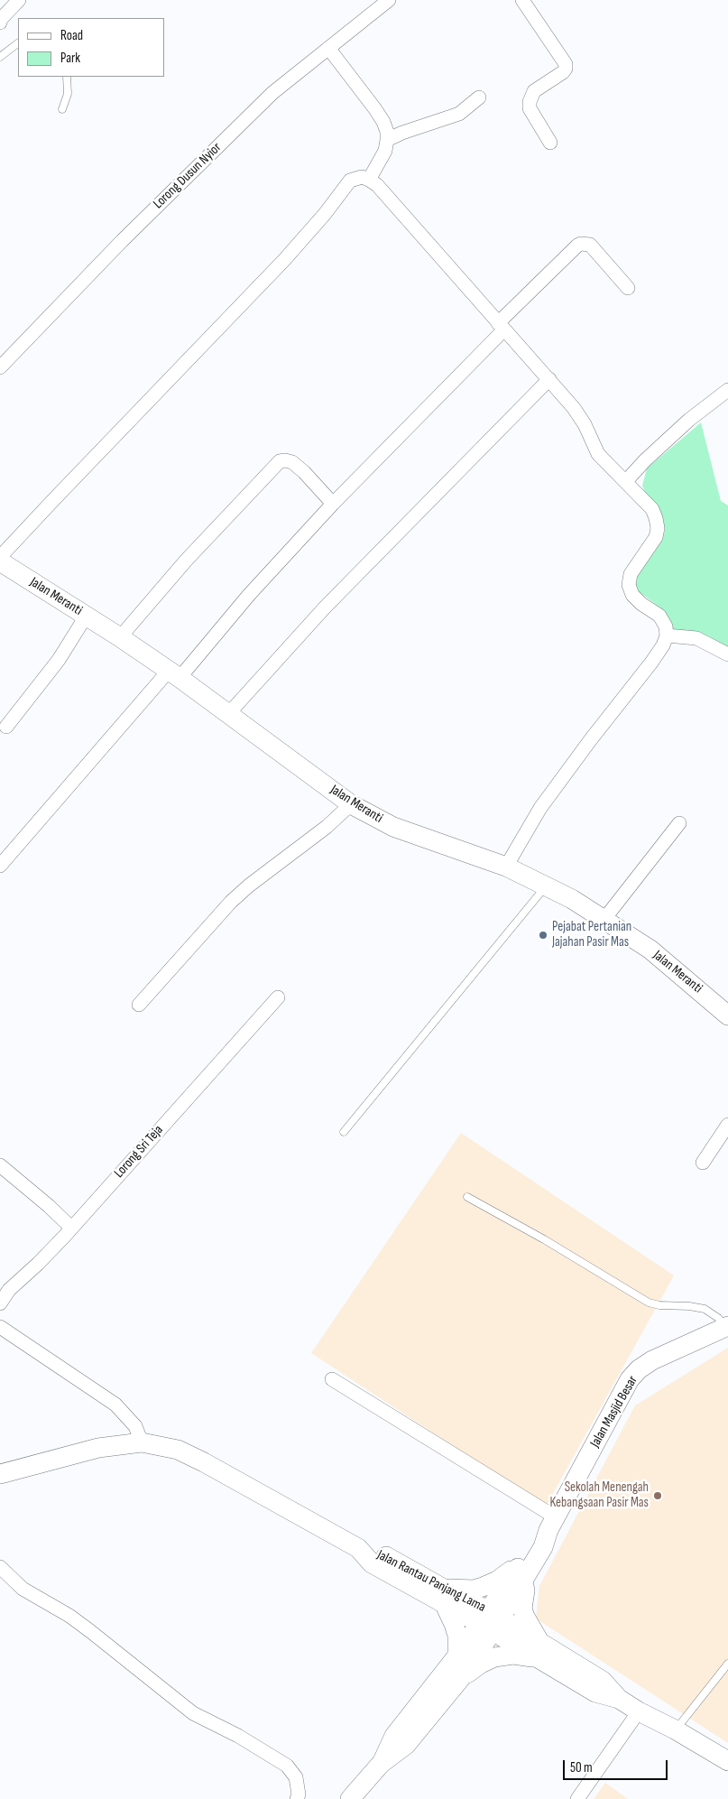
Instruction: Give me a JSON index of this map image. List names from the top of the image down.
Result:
{
  "streets": {
    "street": [
      "Lorong Dusun Nyior",
      "Jalan Meranti",
      "Lorong Sri Teja",
      "Jalan Masjid Besar",
      "Jalan Rantau Panjang Lama"
    ]
  },
  "crossings": [
    ["Jalan Masjid Besar", "Jalan Rantau Panjang Lama"]
  ],
  "places": ["Pejabat Pertanian Jajahan Pasir Mas", "Sekolah Menengah Kebangsaan Pasir Mas"],
  "legend": ["Road", "Park"],
  "scale_bar": "50 m"
}
